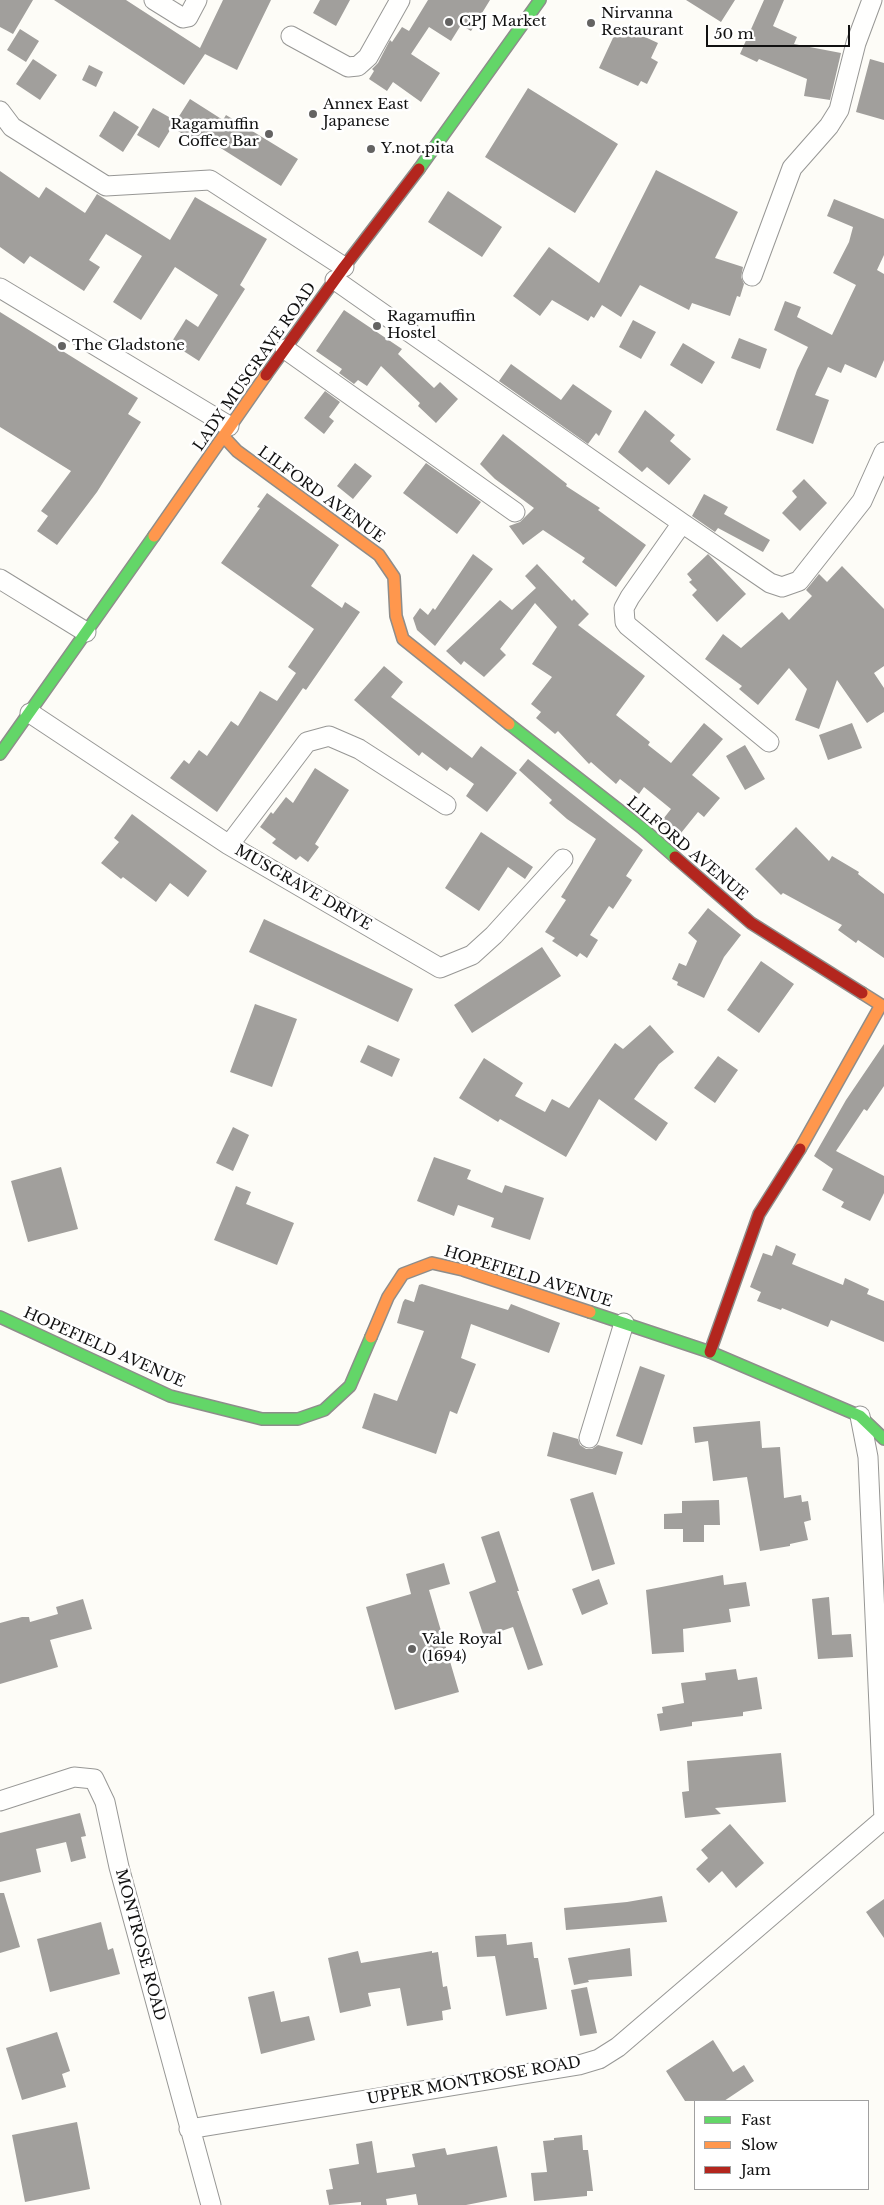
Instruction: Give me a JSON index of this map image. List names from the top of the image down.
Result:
{
  "streets": {
    "street": [
      "LADY MUSGRAVE ROAD",
      "LILFORD AVENUE",
      "MUSGRAVE DRIVE",
      "HOPEFIELD AVENUE",
      "MONTROSE ROAD",
      "UPPER MONTROSE ROAD"
    ]
  },
  "crossings": [
    ["LADY MUSGRAVE ROAD", "LILFORD AVENUE"],
    ["LADY MUSGRAVE ROAD", "MUSGRAVE DRIVE"],
    ["LILFORD AVENUE", "HOPEFIELD AVENUE"],
    ["MONTROSE ROAD", "UPPER MONTROSE ROAD"]
  ],
  "places": [
    "CPJ Market",
    "Nirvanna Restaurant",
    "Annex East Japanese",
    "Ragamuffin Coffee Bar",
    "Y.not.pita",
    "Ragamuffin Hostel",
    "The Gladstone",
    "Vale Royal (1694)"
  ],
  "legend": ["Fast", "Slow", "Jam"],
  "scale_bar": "50 m"
}
